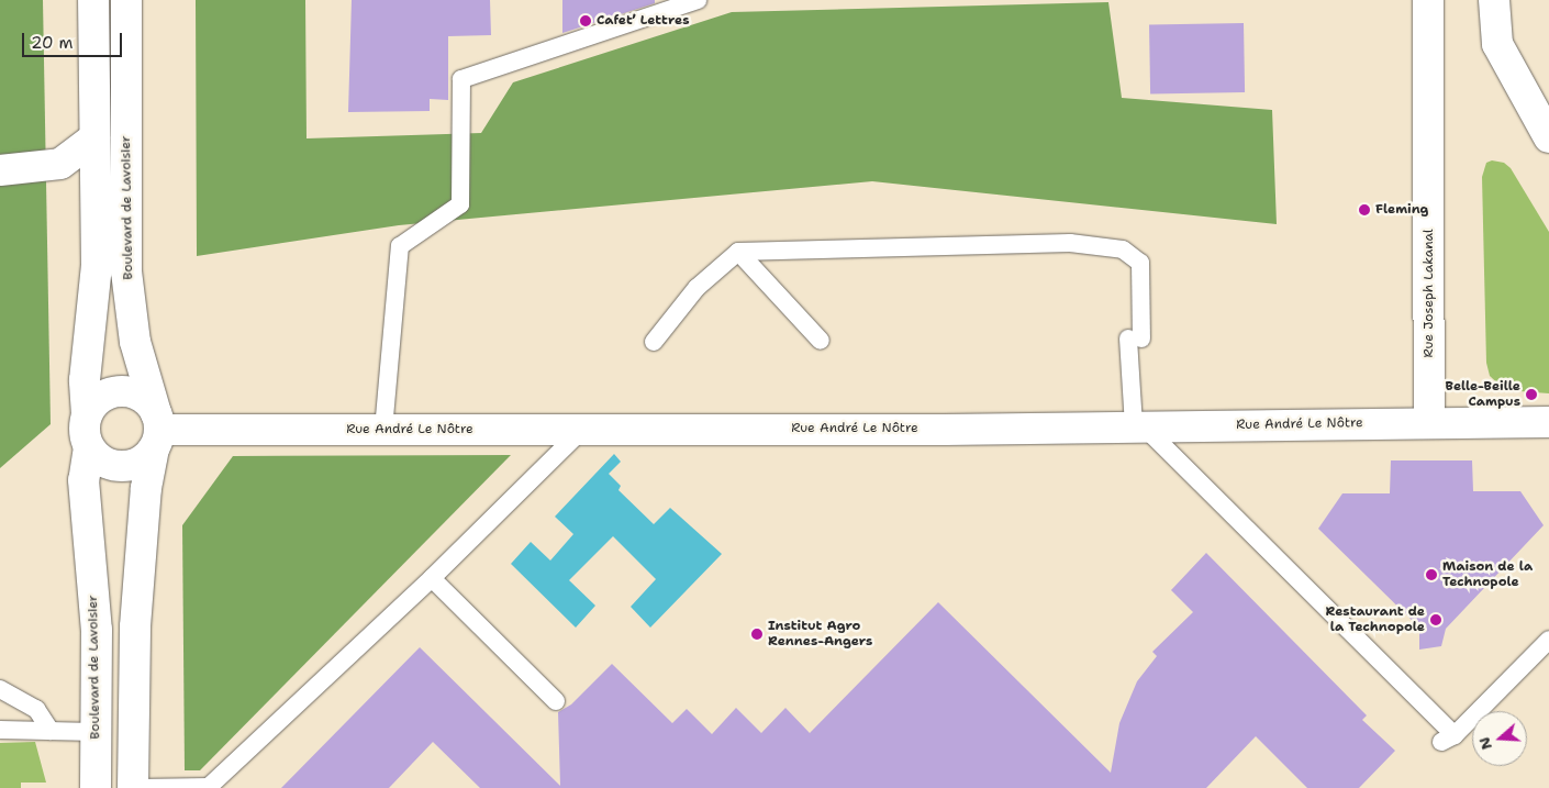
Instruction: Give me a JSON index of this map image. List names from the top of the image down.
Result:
{
  "streets": {
    "street": ["Boulevard de Lavoisier", "Rue Joseph Lakanal", "Rue André Le Nôtre"]
  },
  "crossings": [
    ["Boulevard de Lavoisier", "Rue André Le Nôtre"],
    ["Rue Joseph Lakanal", "Rue André Le Nôtre"]
  ],
  "places": [
    "Cafet’ Lettres",
    "Fleming",
    "Belle-Beille Campus",
    "Maison de la Technopole",
    "Restaurant de la Technopole",
    "Institut Agro Rennes-Angers"
  ],
  "scale_bar": "20 m",
  "north": "left"
}
